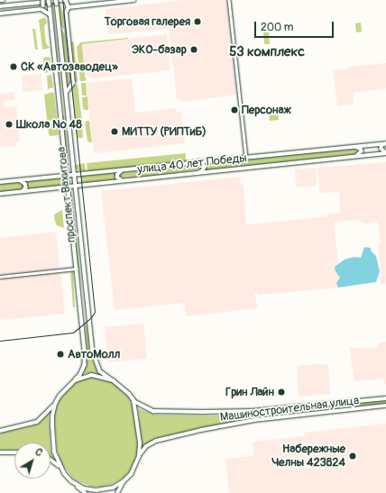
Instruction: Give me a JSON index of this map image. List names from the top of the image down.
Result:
{
  "streets": {
    "main road": ["улица 40 лет Победы", "проспект Вахитова", "Машиностроительная улица"]
  },
  "crossings": [
    ["улица 40 лет Победы", "проспект Вахитова"],
    ["проспект Вахитова", "Машиностроительная улица"]
  ],
  "districts": ["53 комплекс"],
  "places": [
    "Торговая галерея",
    "ЭКО-базар",
    "СК «Автозаводец»",
    "Персонаж",
    "Школа № 48",
    "МИТТУ (РИПТиБ)",
    "АвтоМолл",
    "Грин Лайн",
    "Набережные Челны 423824"
  ],
  "scale_bar": "200 m",
  "north": "top right"
}
